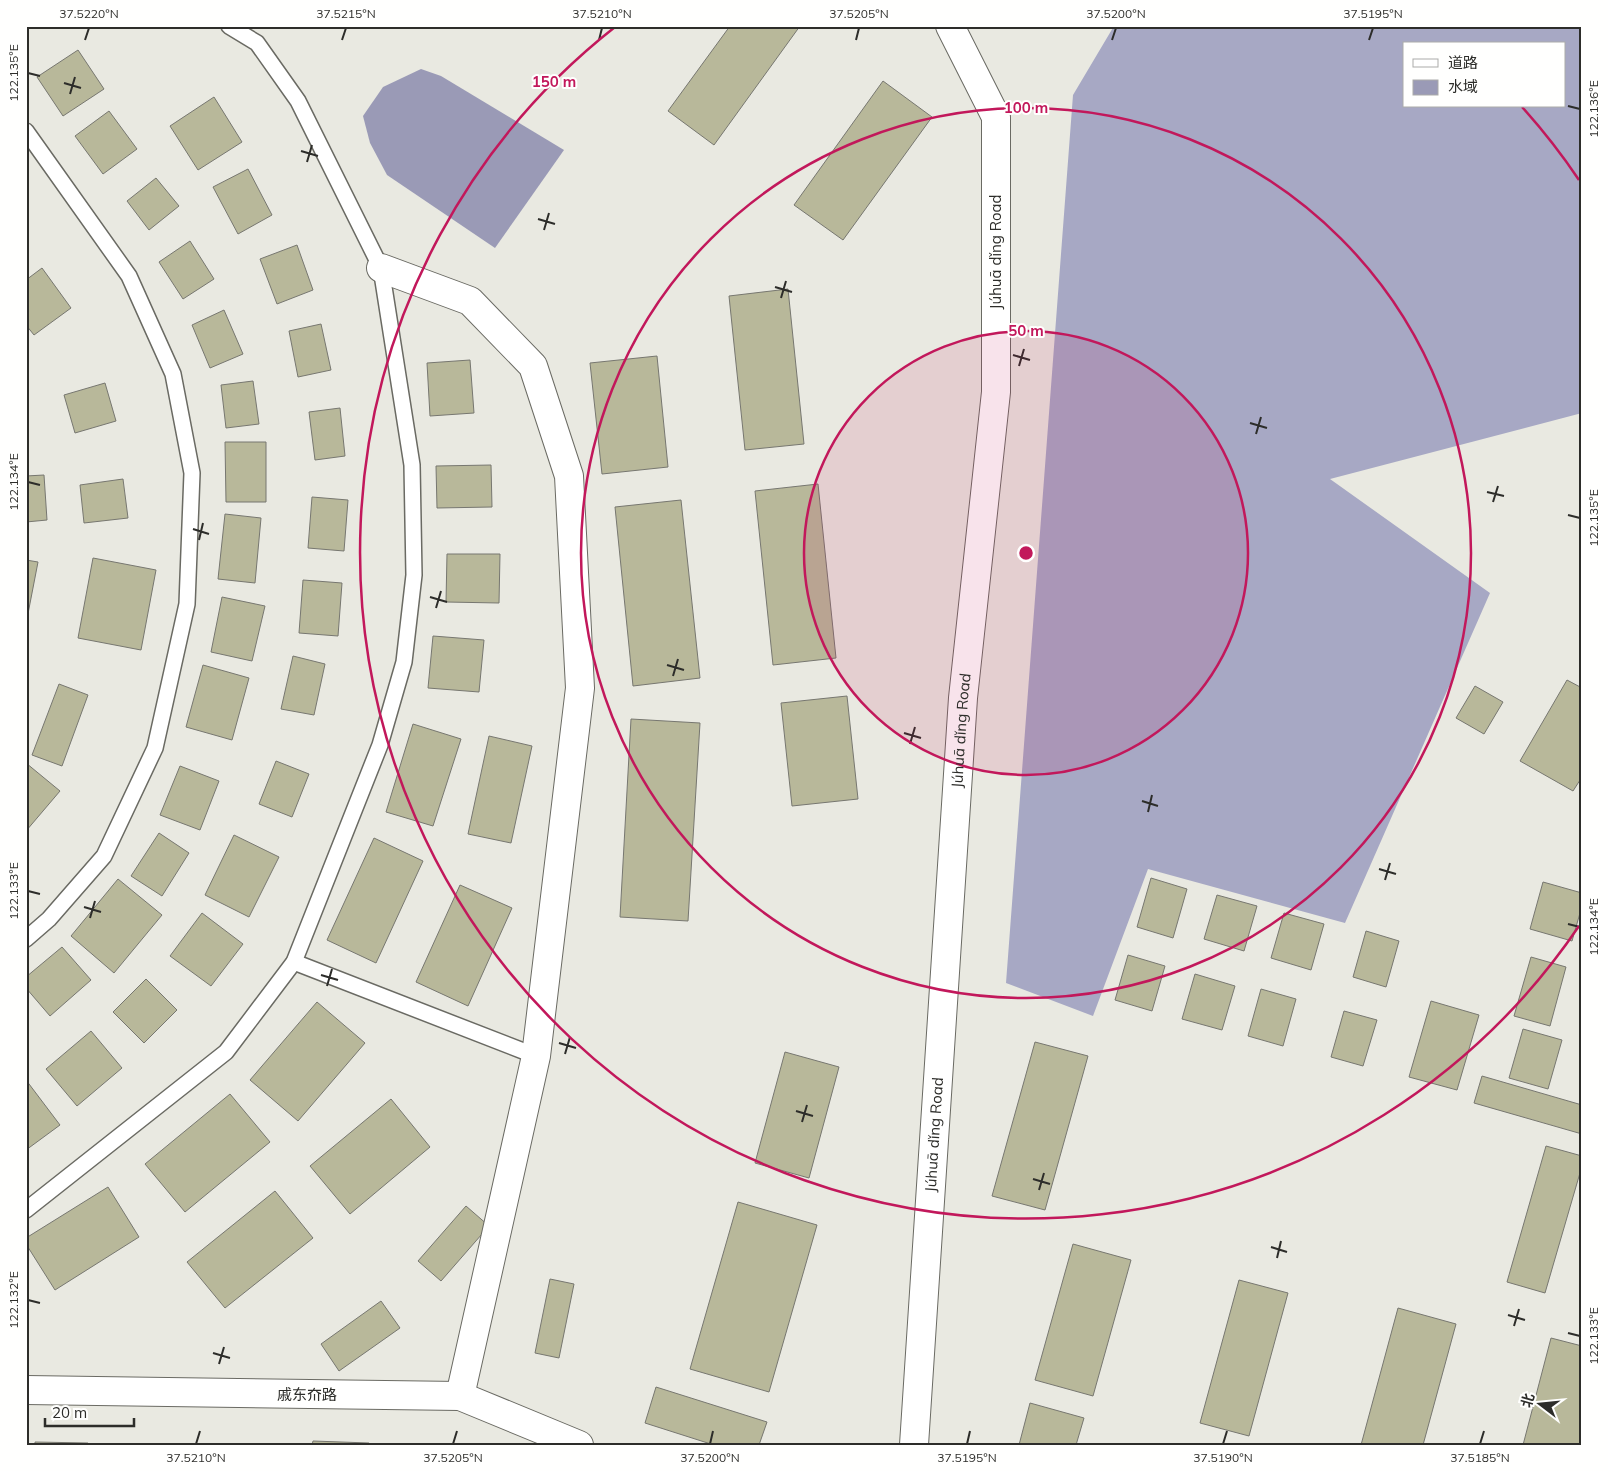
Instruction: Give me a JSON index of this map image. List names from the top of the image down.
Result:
{
  "streets": {
    "street": ["Júhuā dǐng Road", "戚东夼路"]
  },
  "legend": ["道路", "水域"],
  "scale_bar": "20 m",
  "north": "left",
  "coordinates": [
    "37.5220°N",
    "37.5215°N",
    "37.5210°N",
    "37.5205°N",
    "37.5200°N",
    "37.5195°N",
    "122.135°E",
    "122.136°E",
    "122.134°E",
    "122.133°E",
    "122.132°E",
    "37.5190°N",
    "37.5185°N"
  ],
  "rings": ["150 m", "100 m", "50 m"]
}
